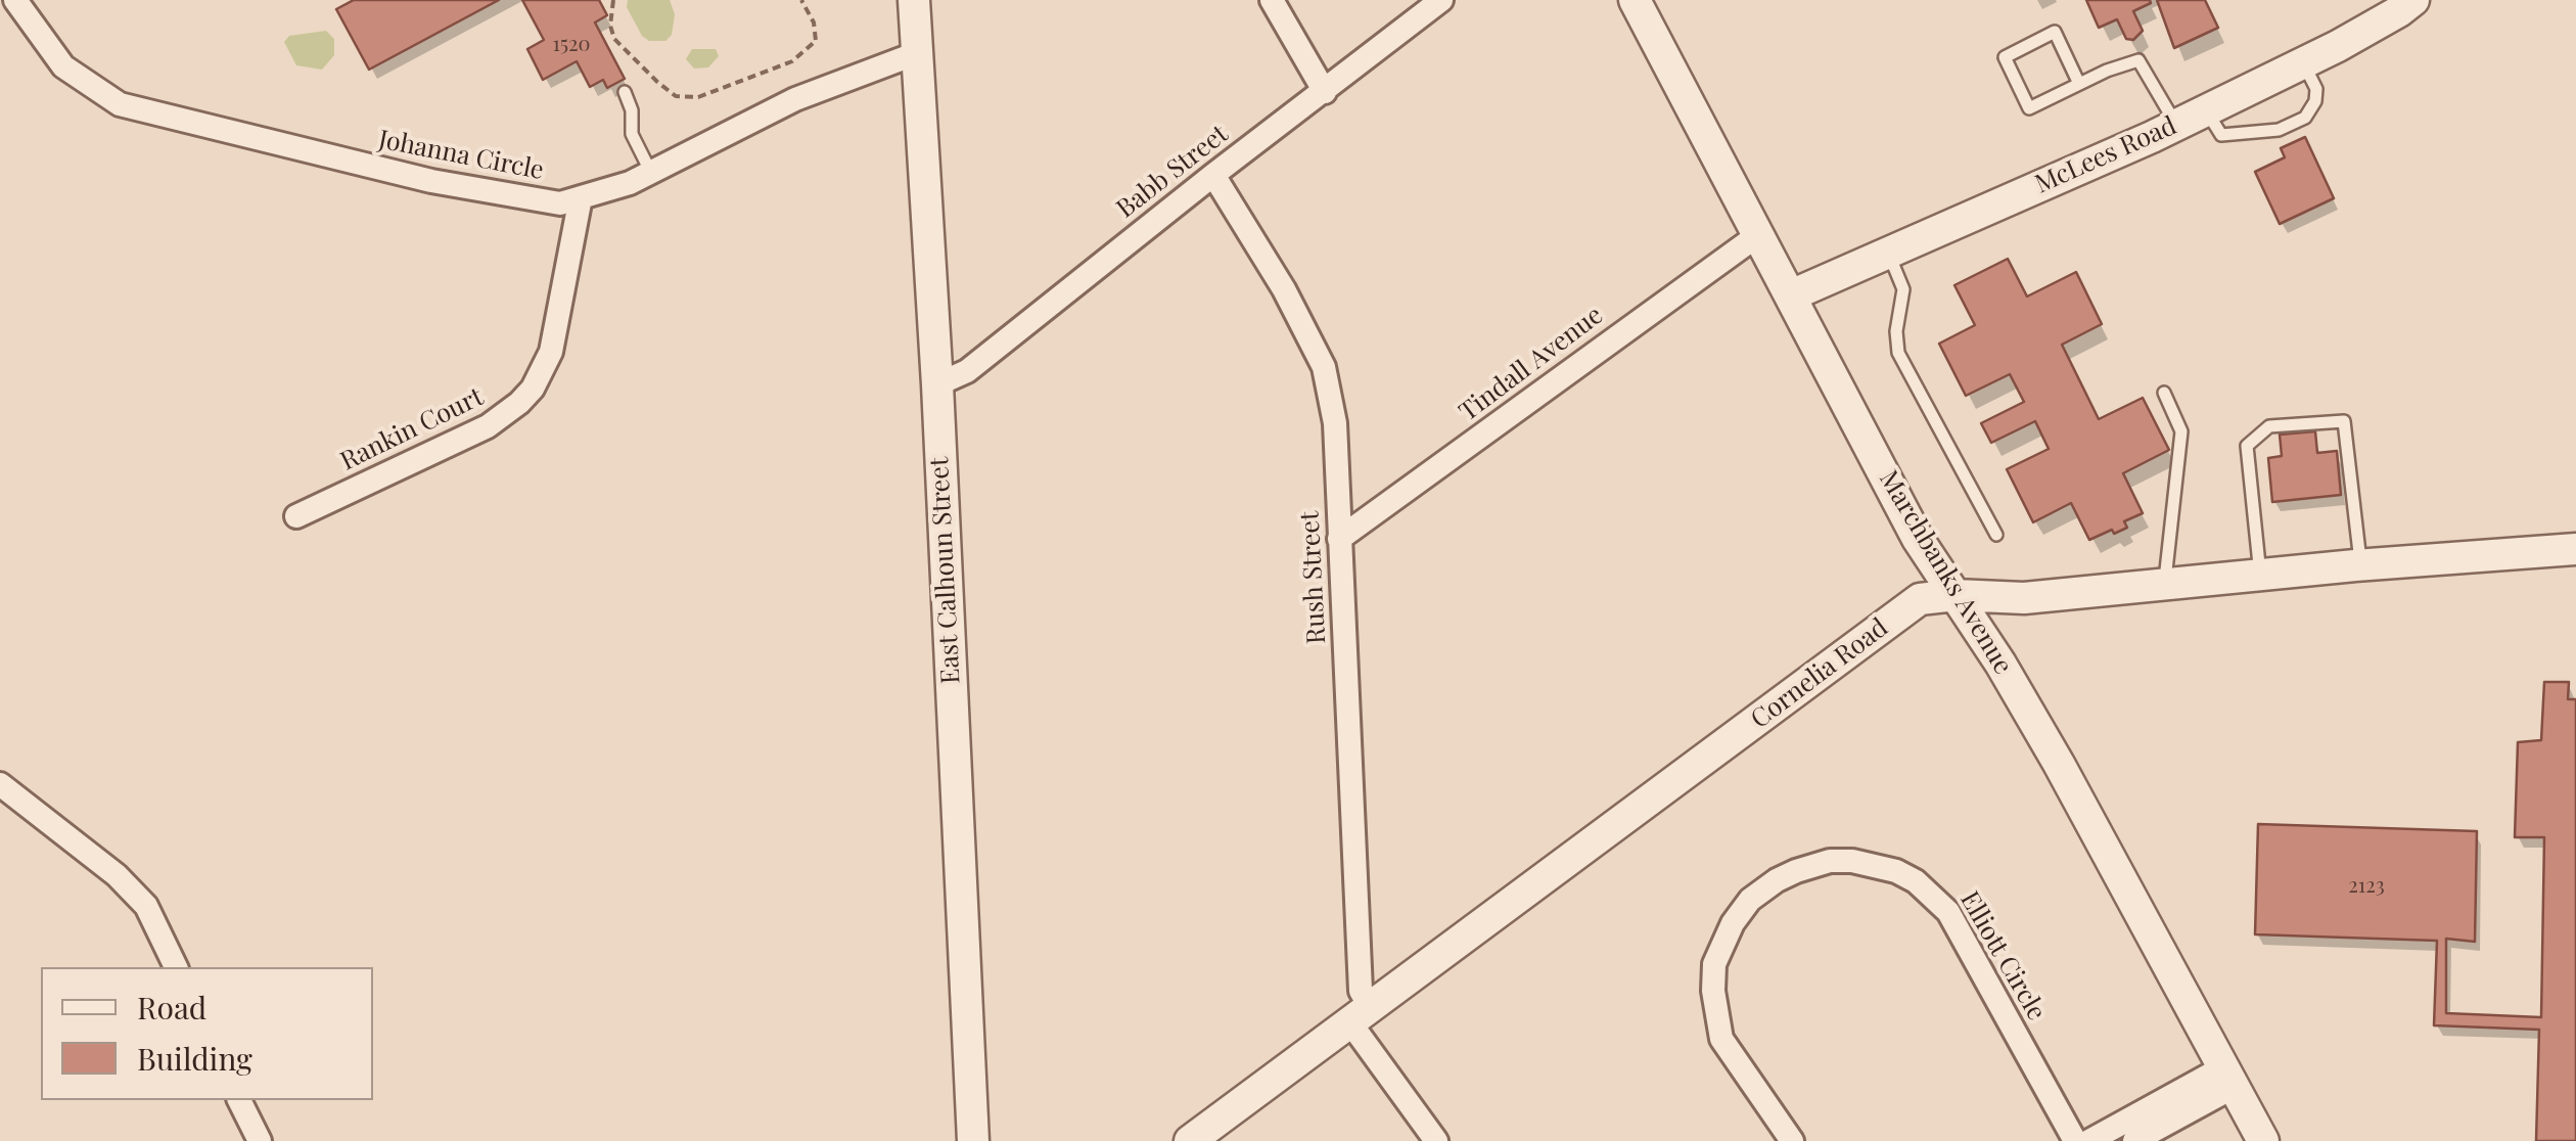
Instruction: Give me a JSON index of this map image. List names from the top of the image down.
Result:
{
  "streets": {
    "street": [
      "Johanna Circle",
      "McLees Road",
      "Babb Street",
      "Tindall Avenue",
      "Rankin Court",
      "East Calhoun Street",
      "Marchbanks Avenue",
      "Rush Street",
      "Cornelia Road",
      "Elliott Circle"
    ]
  },
  "crossings": [
    ["Johanna Circle", "Rankin Court"],
    ["Johanna Circle", "East Calhoun Street"],
    ["McLees Road", "Marchbanks Avenue"],
    ["Babb Street", "East Calhoun Street"],
    ["Babb Street", "Rush Street"],
    ["Tindall Avenue", "Marchbanks Avenue"],
    ["Tindall Avenue", "Rush Street"],
    ["Marchbanks Avenue", "Cornelia Road"],
    ["Rush Street", "Cornelia Road"]
  ],
  "house_numbers": ["1520", "2123"],
  "legend": ["Road", "Building"]
}
